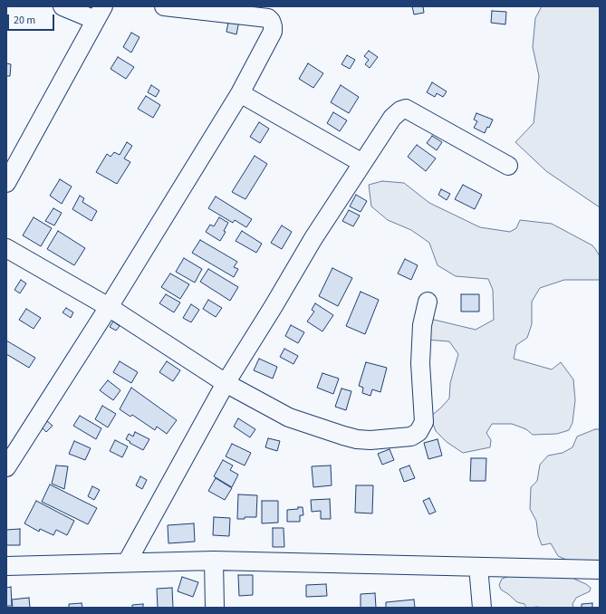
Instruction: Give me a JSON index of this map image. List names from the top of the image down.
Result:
{
  "scale_bar": "20 m"
}
